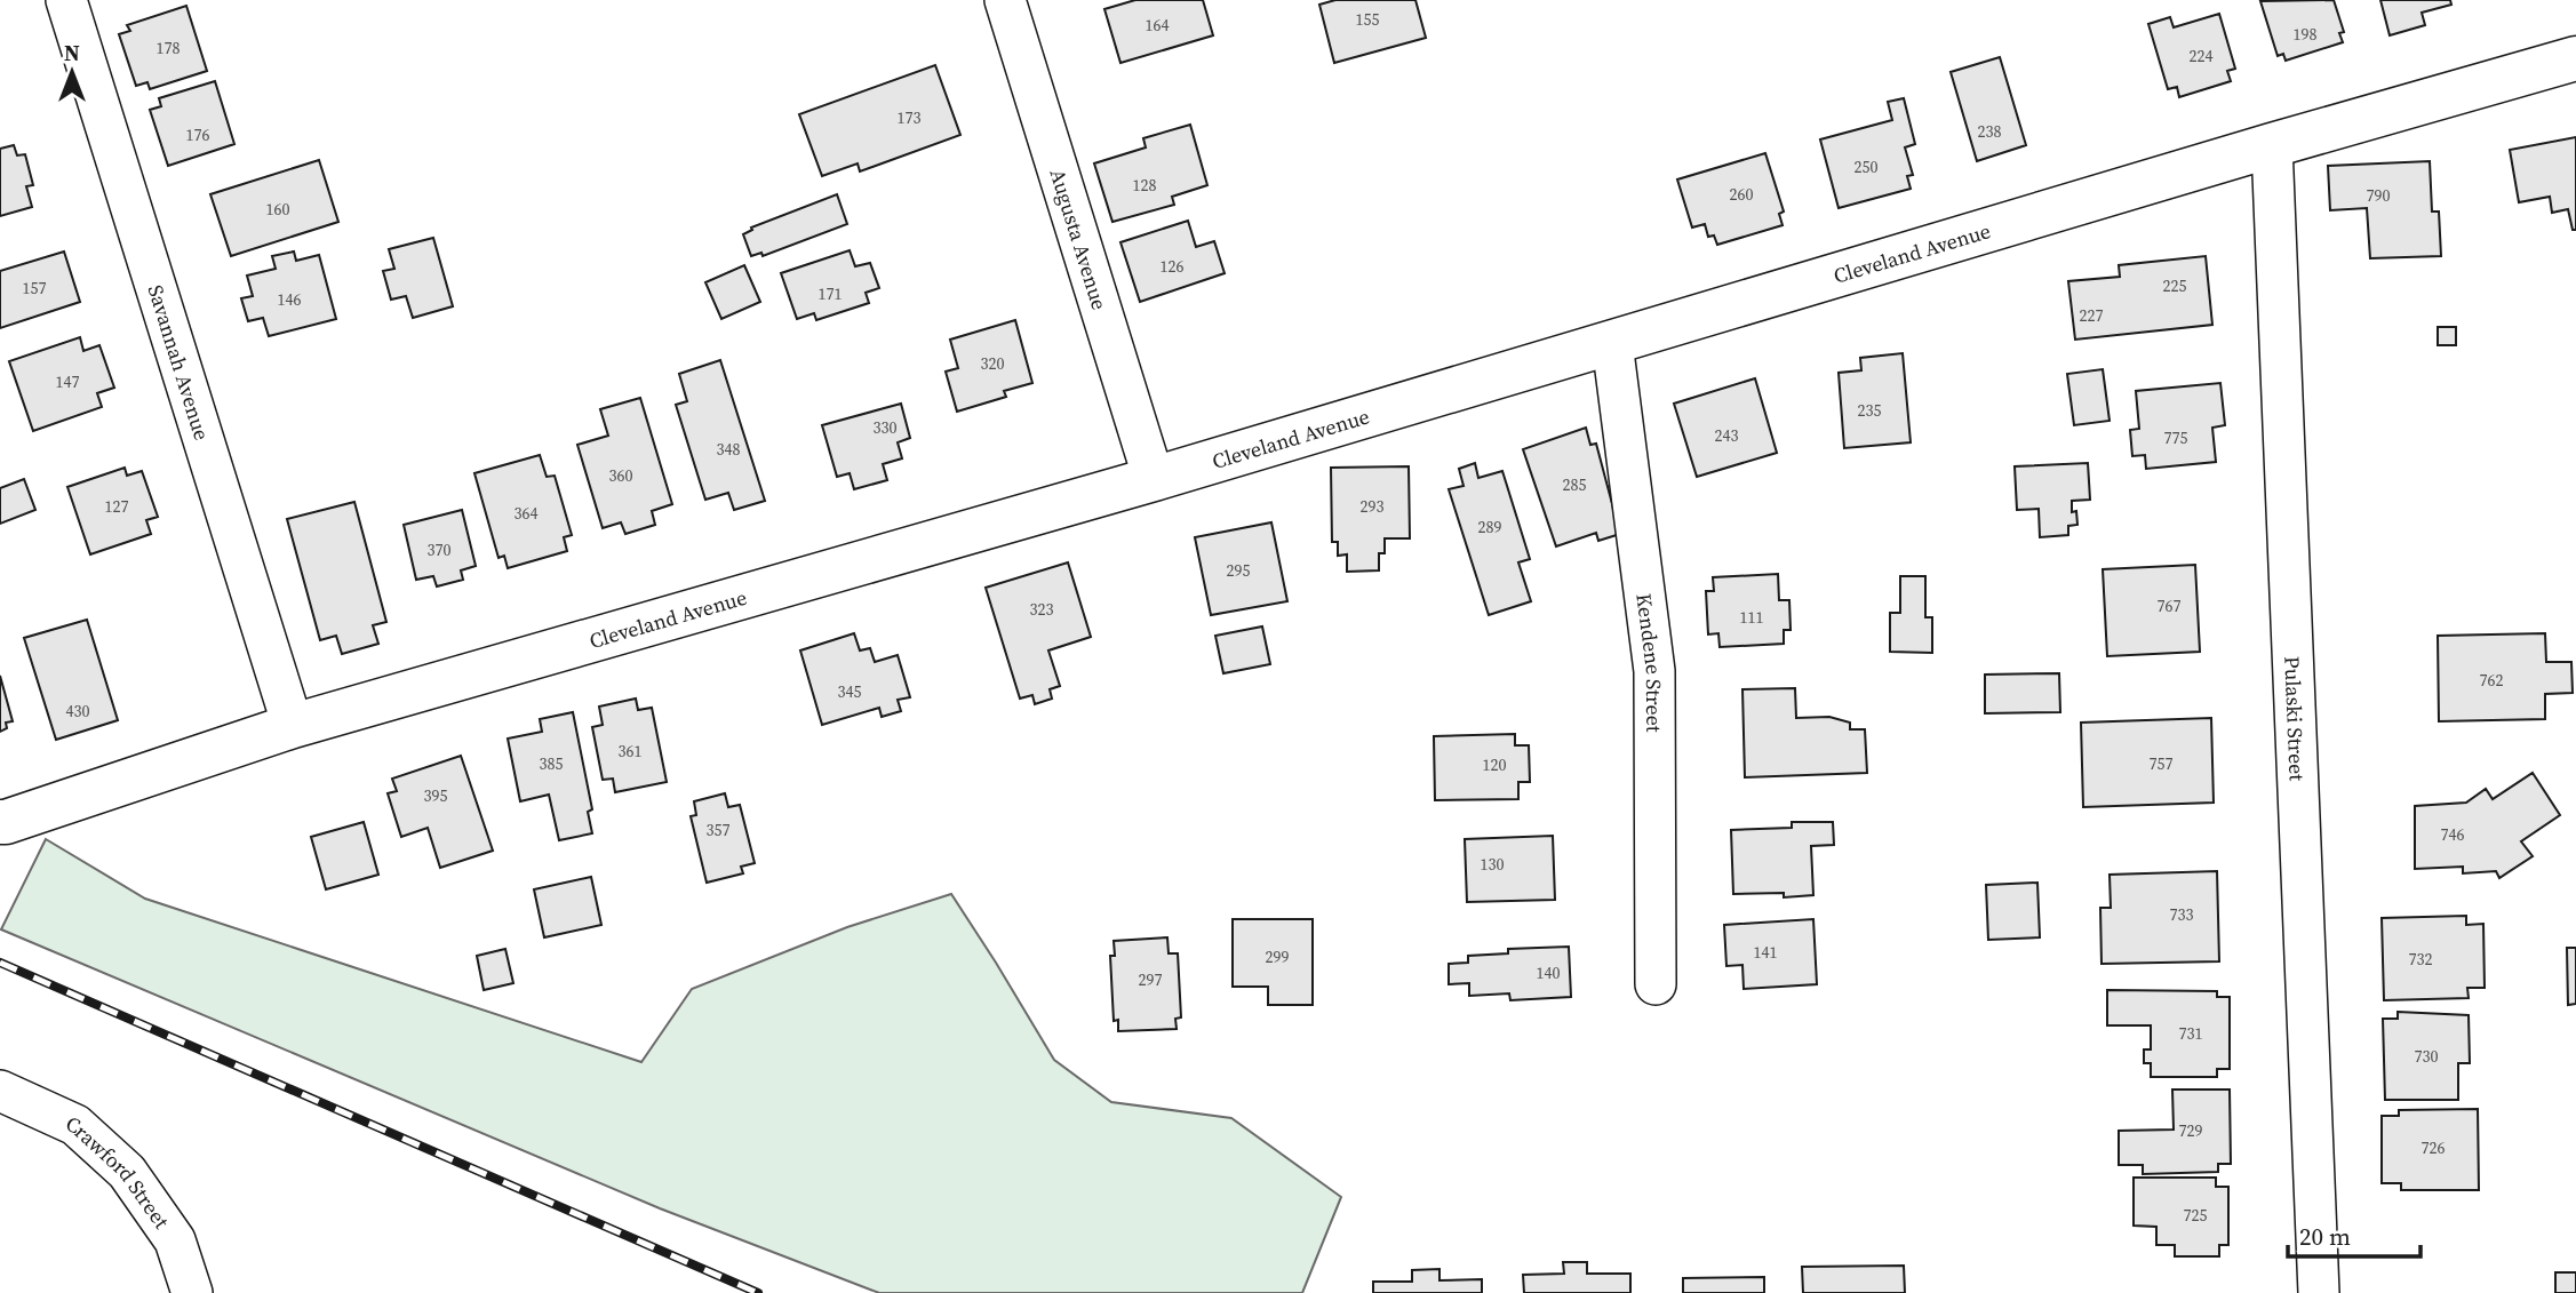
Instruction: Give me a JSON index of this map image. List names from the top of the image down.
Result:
{
  "streets": {
    "street": [
      "Augusta Avenue",
      "Cleveland Avenue",
      "Savannah Avenue",
      "Kendene Street",
      "Pulaski Street",
      "Crawford Street"
    ]
  },
  "crossings": [
    ["Augusta Avenue", "Cleveland Avenue"],
    ["Cleveland Avenue", "Savannah Avenue"],
    ["Cleveland Avenue", "Kendene Street"],
    ["Cleveland Avenue", "Pulaski Street"]
  ],
  "house_numbers": [
    "155",
    "164",
    "198",
    "178",
    "224",
    "173",
    "238",
    "176",
    "250",
    "128",
    "260",
    "790",
    "160",
    "126",
    "225",
    "157",
    "171",
    "146",
    "227",
    "320",
    "147",
    "235",
    "330",
    "243",
    "775",
    "348",
    "360",
    "285",
    "127",
    "293",
    "364",
    "289",
    "370",
    "295",
    "767",
    "323",
    "111",
    "762",
    "345",
    "430",
    "361",
    "385",
    "757",
    "120",
    "395",
    "357",
    "746",
    "130",
    "733",
    "141",
    "299",
    "732",
    "140",
    "297",
    "731",
    "730",
    "729",
    "726",
    "725"
  ],
  "scale_bar": "20 m",
  "north": "top"
}
